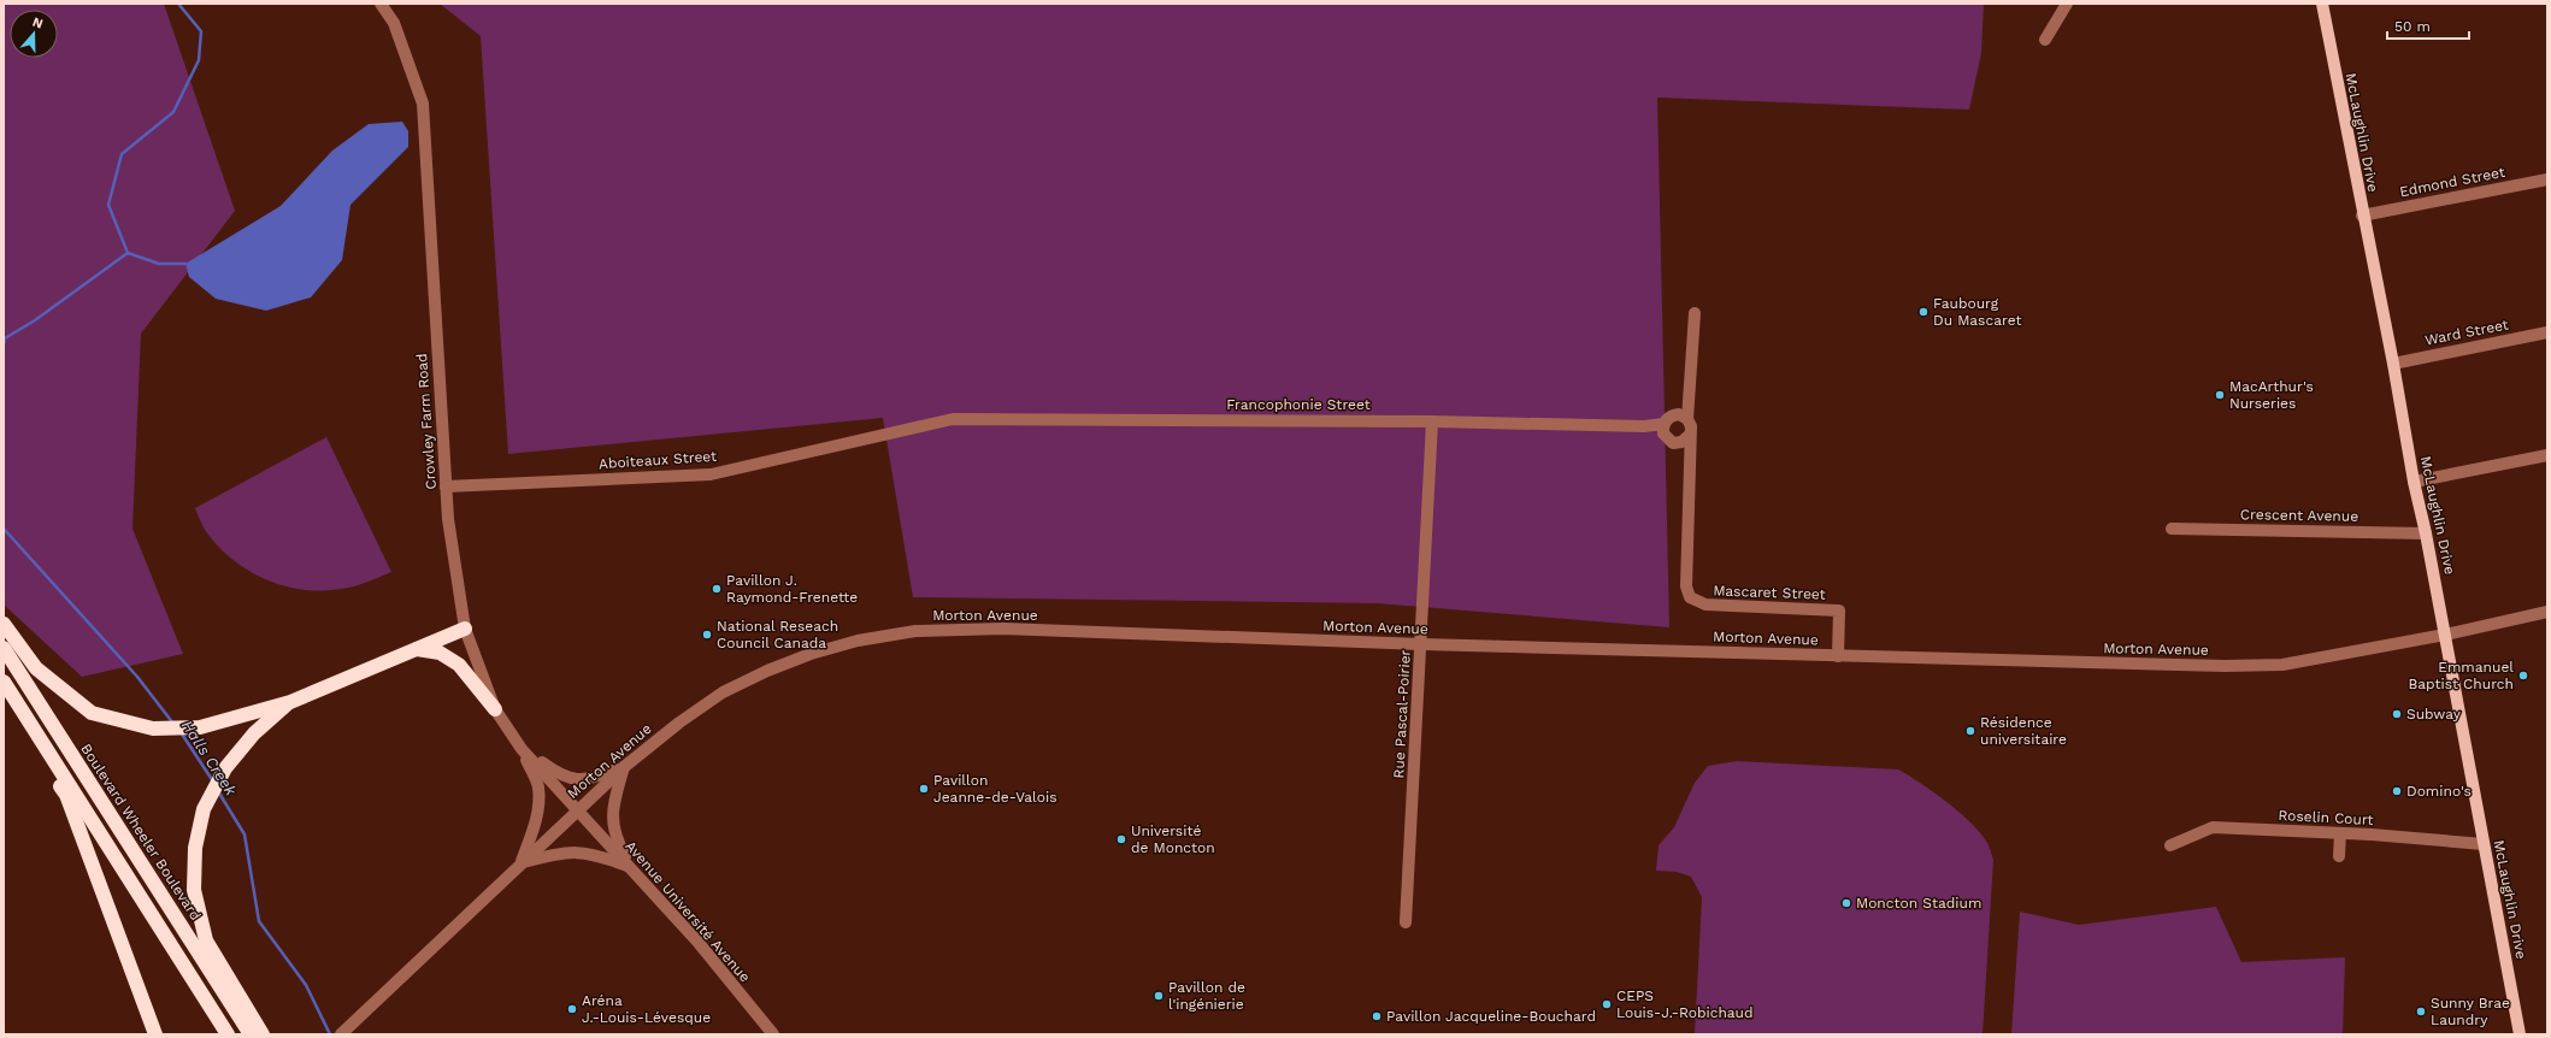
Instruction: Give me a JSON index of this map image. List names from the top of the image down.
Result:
{
  "streets": {
    "highway": ["Boulevard Wheeler Boulevard"],
    "main road": ["McLaughlin Drive"],
    "street": [
      "Edmond Street",
      "Ward Street",
      "Francophonie Street",
      "Crowley Farm Road",
      "Aboiteaux Street",
      "Crescent Avenue",
      "Mascaret Street",
      "Morton Avenue",
      "Rue Pascal-Poirier",
      "Roselin Court",
      "Avenue Université Avenue"
    ]
  },
  "crossings": [
    ["McLaughlin Drive", "Edmond Street"],
    ["McLaughlin Drive", "Ward Street"],
    ["McLaughlin Drive", "Crescent Avenue"],
    ["McLaughlin Drive", "Morton Avenue"],
    ["McLaughlin Drive", "Roselin Court"],
    ["Francophonie Street", "Aboiteaux Street"],
    ["Francophonie Street", "Mascaret Street"],
    ["Francophonie Street", "Rue Pascal-Poirier"],
    ["Crowley Farm Road", "Aboiteaux Street"],
    ["Crowley Farm Road", "Morton Avenue"],
    ["Crowley Farm Road", "Avenue Université Avenue"],
    ["Mascaret Street", "Morton Avenue"],
    ["Morton Avenue", "Rue Pascal-Poirier"],
    ["Morton Avenue", "Avenue Université Avenue"]
  ],
  "water": ["Halls Creek"],
  "places": [
    "Faubourg Du Mascaret",
    "MacArthur's Nurseries",
    "Pavillon J. Raymond-Frenette",
    "National Reseach Council Canada",
    "Emmanuel Baptist Church",
    "Subway",
    "Résidence universitaire",
    "Pavillon Jeanne-de-Valois",
    "Domino's",
    "Université de Moncton",
    "Moncton Stadium",
    "Pavillon de l'ingénierie",
    "CEPS Louis-J.-Robichaud",
    "Aréna J.-Louis-Lévesque",
    "Sunny Brae Laundry",
    "Pavillon Jacqueline-Bouchard"
  ],
  "scale_bar": "50 m",
  "north": "top"
}
